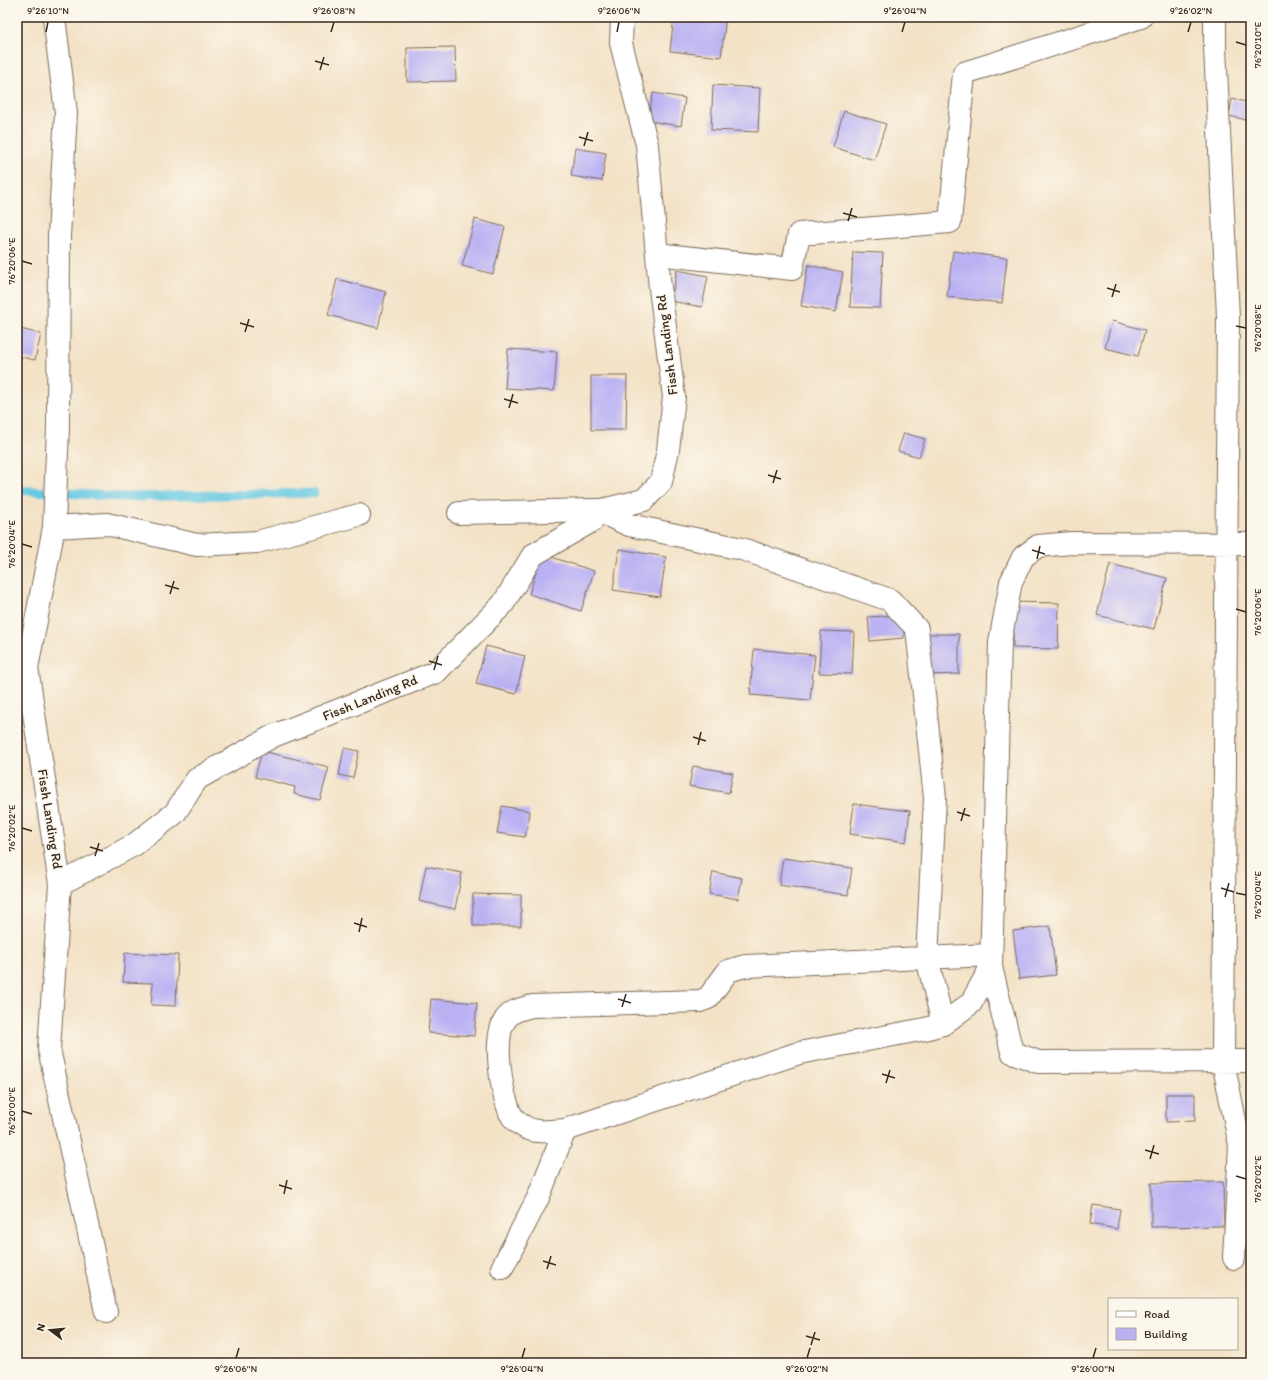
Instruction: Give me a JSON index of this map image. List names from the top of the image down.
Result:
{
  "streets": {
    "street": ["Fissh Landing Rd"]
  },
  "legend": ["Road", "Building"],
  "north": "left",
  "coordinates": [
    "9°26'10\"N",
    "9°26'08\"N",
    "9°26'06\"N",
    "9°26'04\"N",
    "9°26'02\"N",
    "76°20'10\"E",
    "76°20'06\"E",
    "76°20'08\"E",
    "76°20'04\"E",
    "76°20'02\"E",
    "76°20'00\"E",
    "9°26'00\"N"
  ]
}
